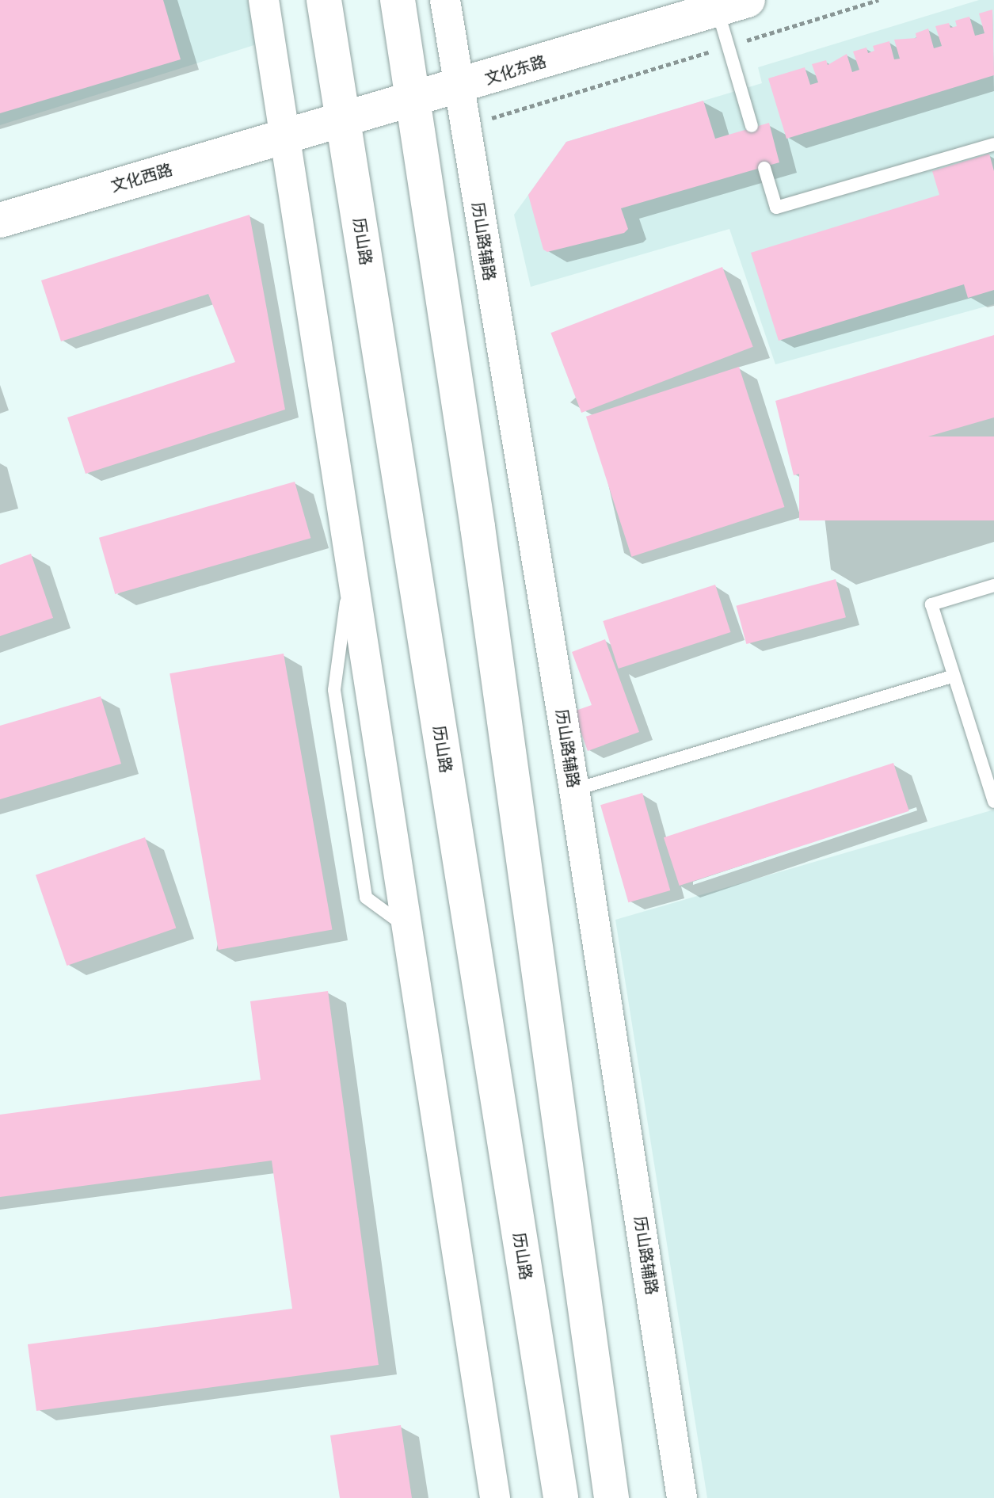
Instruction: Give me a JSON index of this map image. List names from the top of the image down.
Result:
{
  "streets": {
    "main road": ["文化东路", "文化西路", "历山路"],
    "street": ["历山路辅路"]
  },
  "crossings": [
    ["文化东路", "文化西路"],
    ["文化东路", "历山路"],
    ["文化东路", "历山路辅路"]
  ]
}
